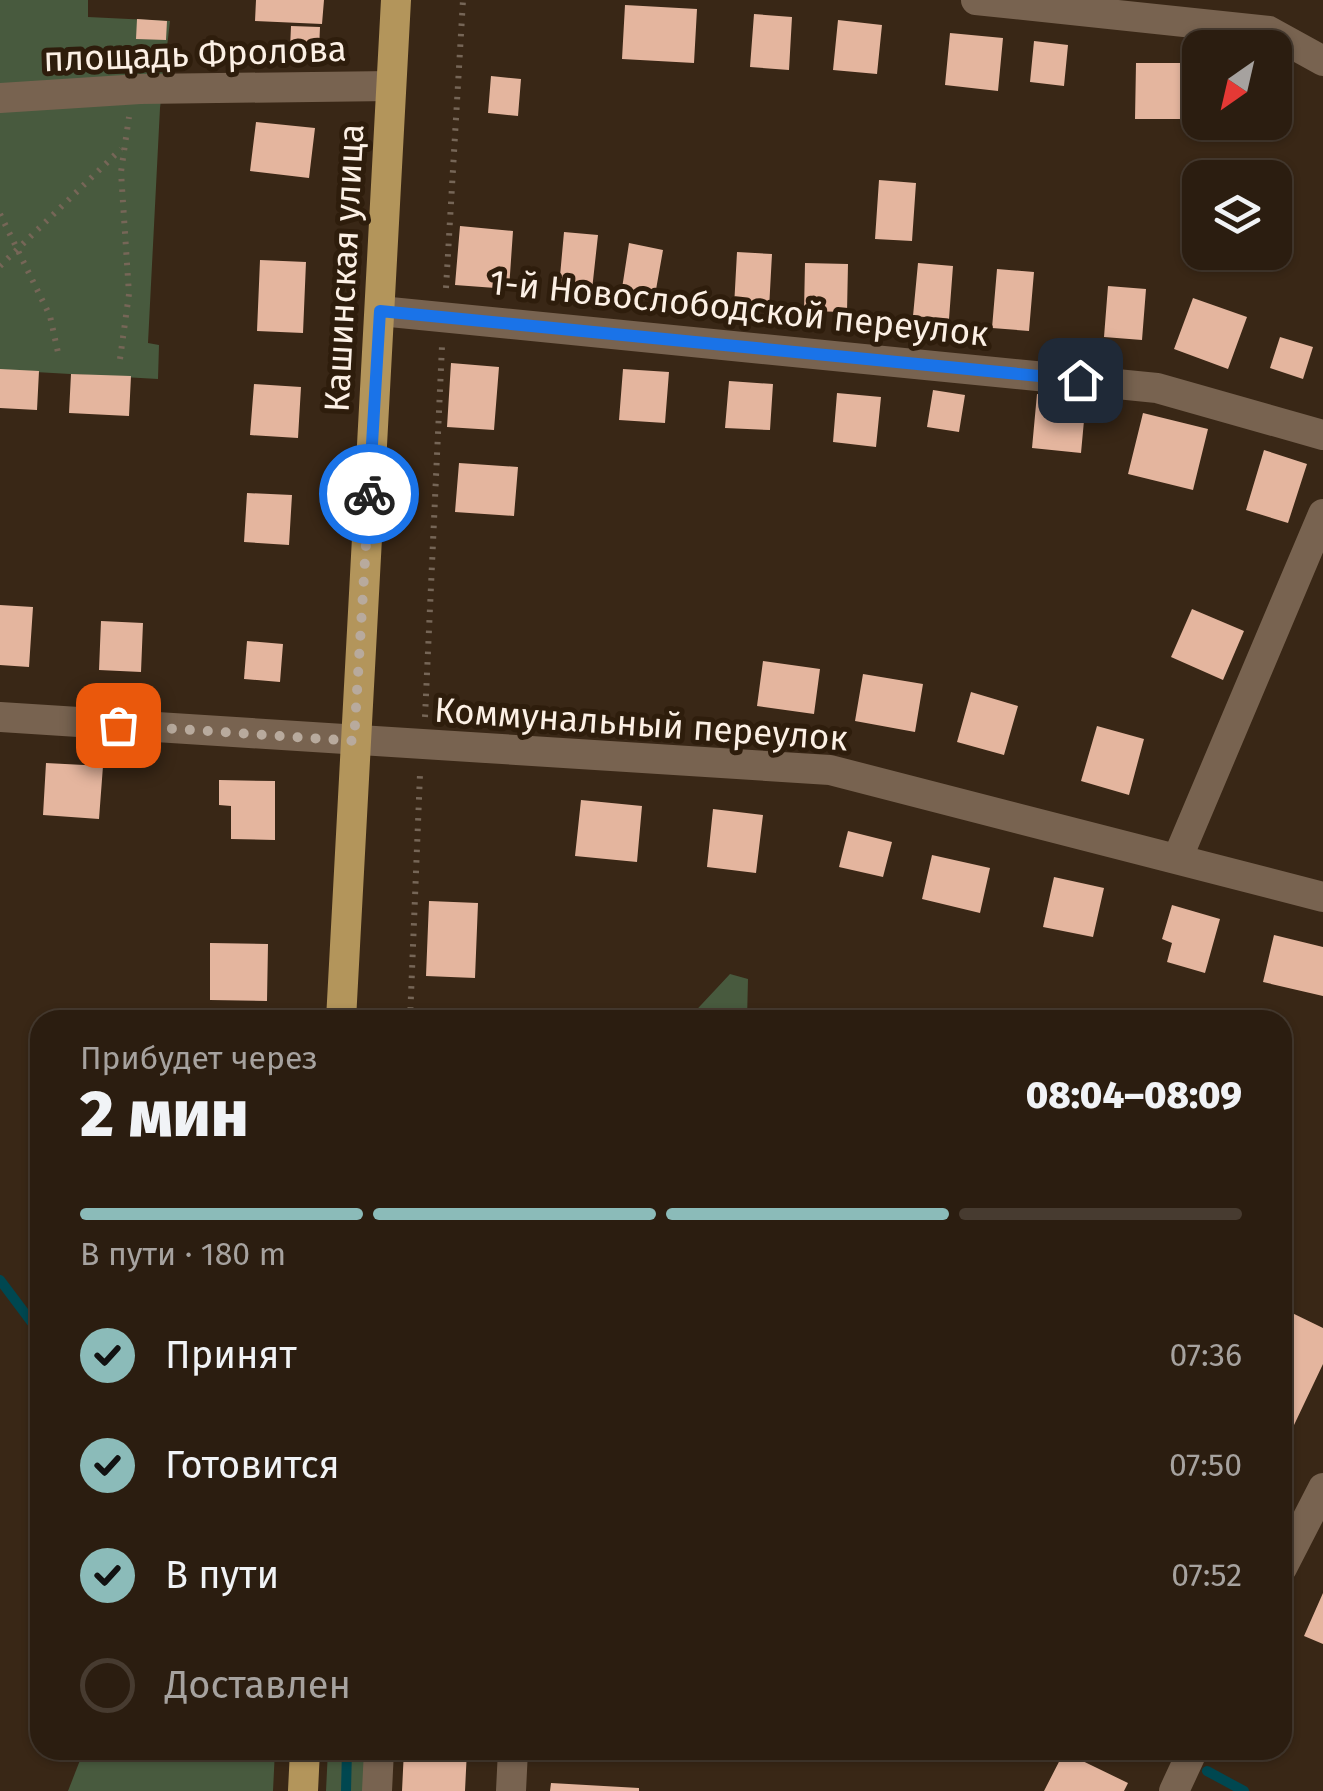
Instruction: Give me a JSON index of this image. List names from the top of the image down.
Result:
{
  "streets": {
    "main road": ["Кашинская улица"],
    "street": ["площадь Фролова", "1-й Новослободской переулок", "Коммунальный переулок"]
  },
  "crossings": [
    ["площадь Фролова", "Кашинская улица"],
    ["Кашинская улица", "1-й Новослободской переулок"],
    ["Кашинская улица", "Коммунальный переулок"]
  ],
  "north": "bottom left",
  "page": {
    "heading": ["2 мин", "Прибудет через", "08:04–08:09"],
    "bar": "В пути · 180 m",
    "list": [
      ["Принят", "07:36"],
      ["Готовится", "07:50"],
      ["В пути", "07:52"],
      "Доставлен"
    ]
  }
}
